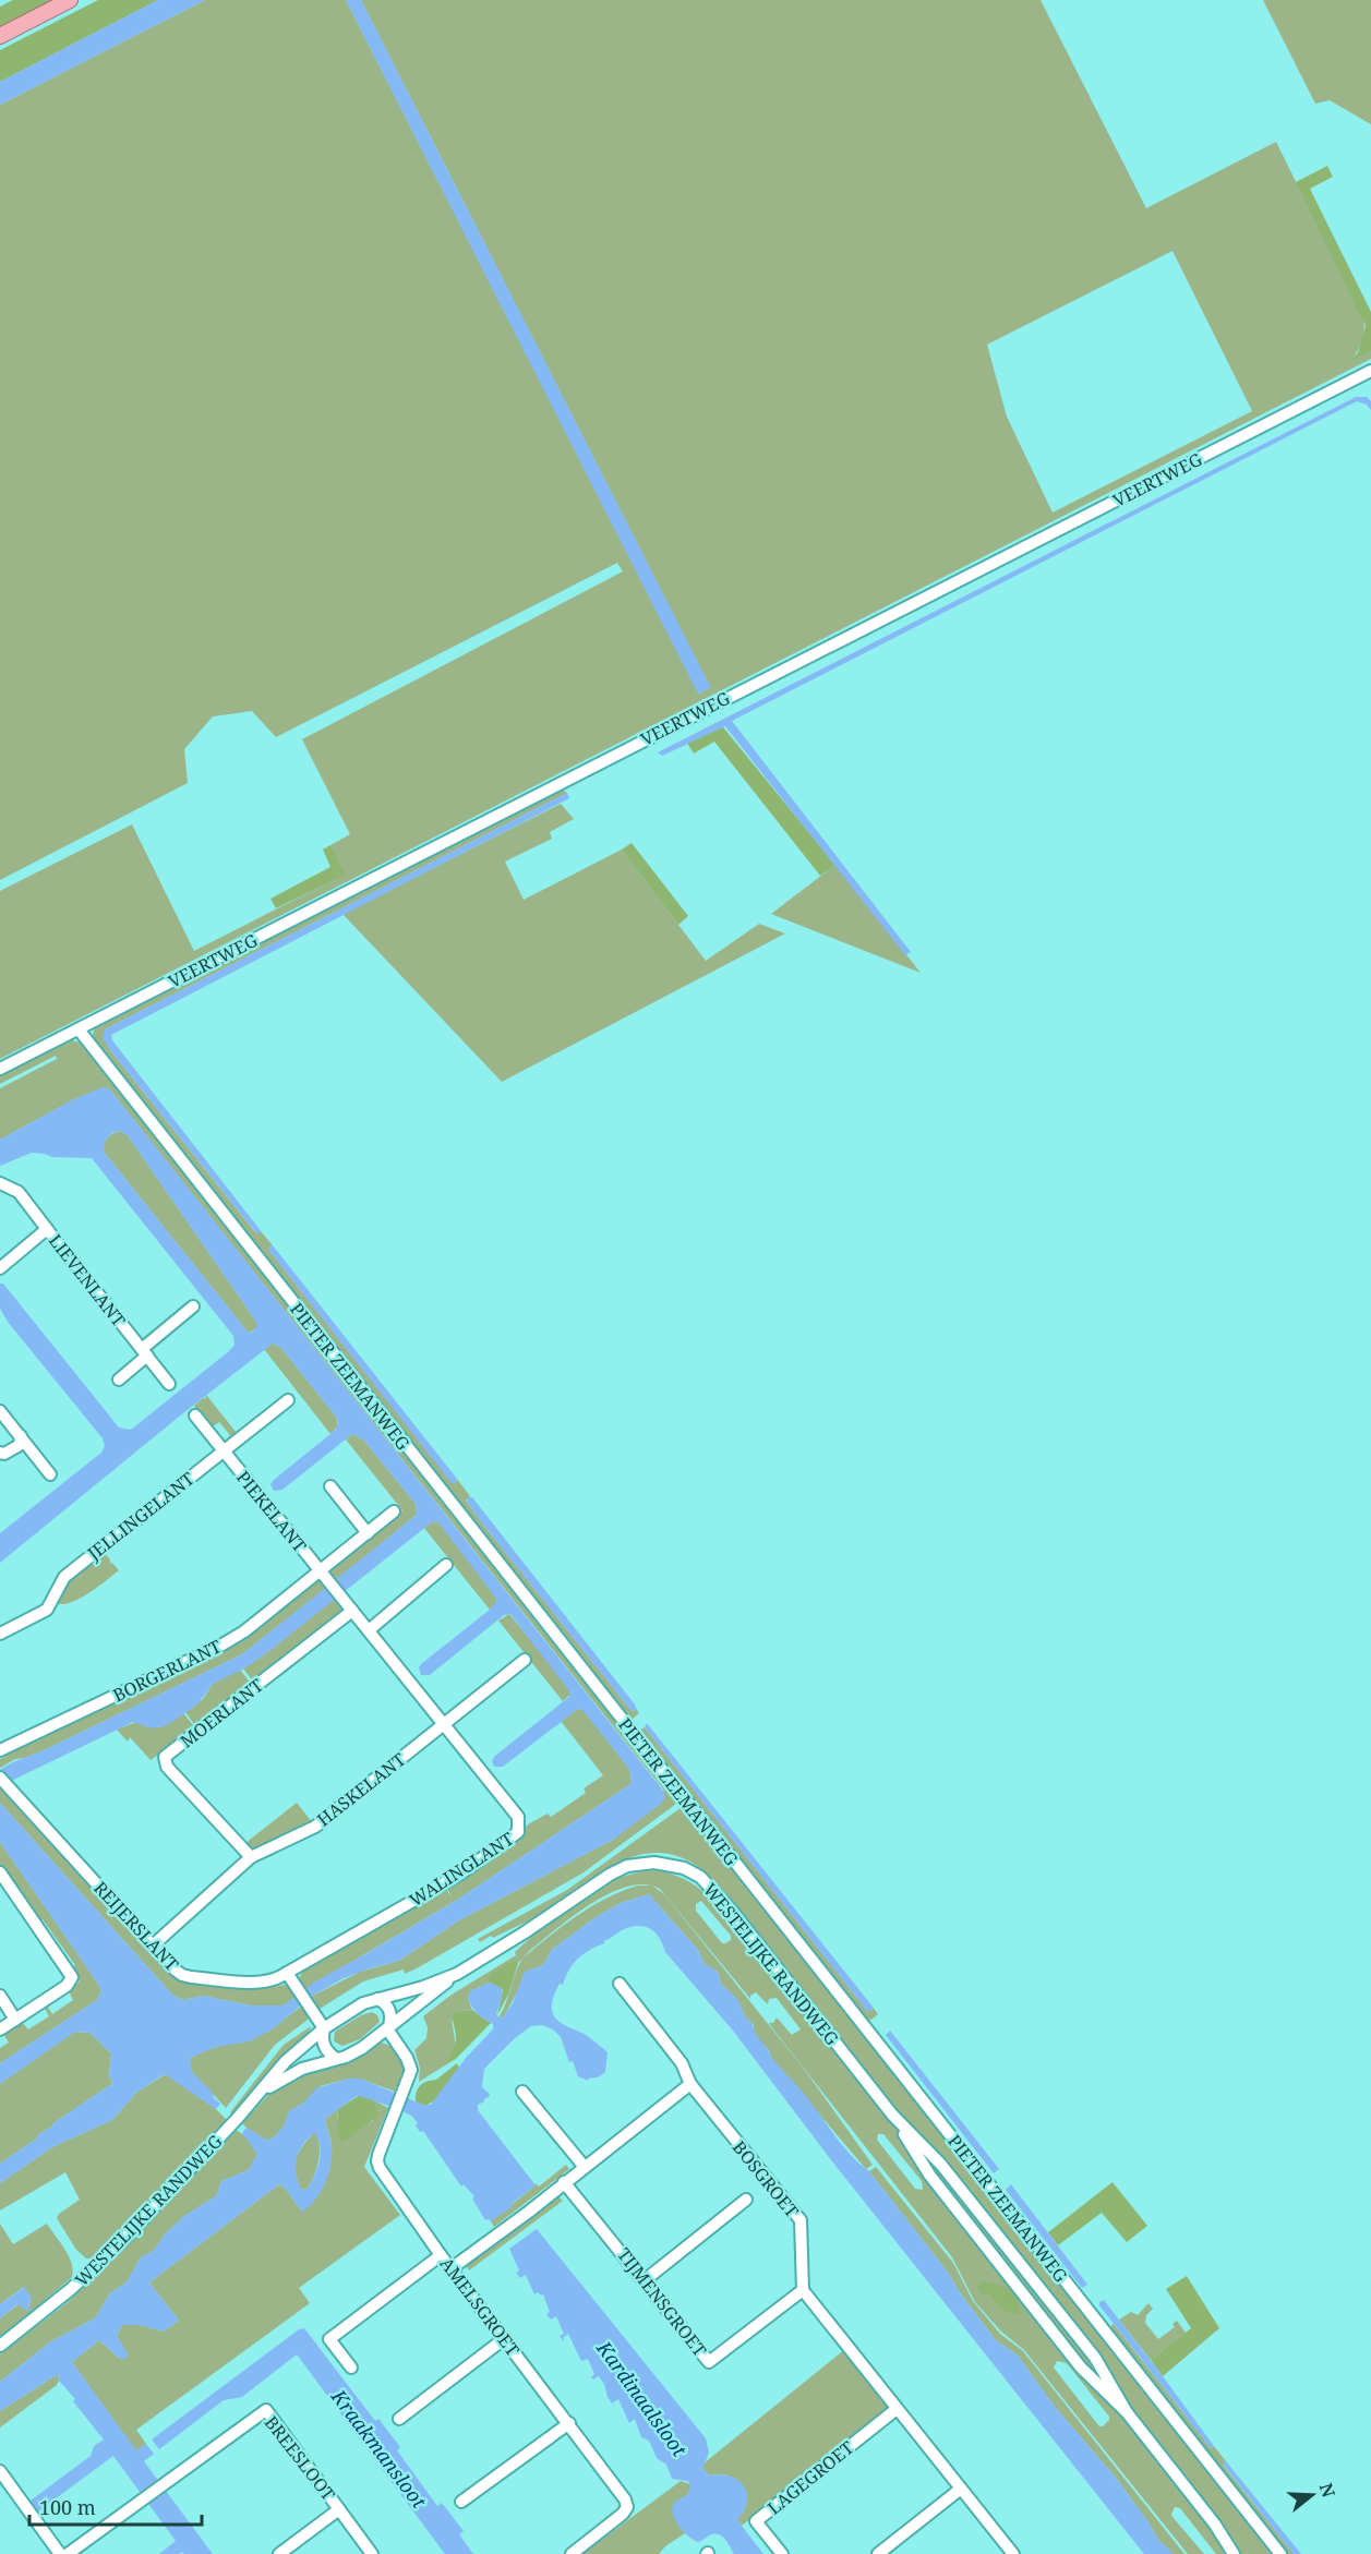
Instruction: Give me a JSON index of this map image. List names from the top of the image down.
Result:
{
  "streets": {
    "street": [
      "VEERTWEG",
      "LIEVENLANT",
      "PIETER ZEEMANWEG",
      "PIEKELANT",
      "JELLINGELANT",
      "BORGERLANT",
      "MOERLANT",
      "HASKELANT",
      "WALINGLANT",
      "REIJERSLANT",
      "WESTELIJKE RANDWEG",
      "BOSGROET",
      "TIJMENSGROET",
      "AMELSGROET",
      "BREESLOOT",
      "LAGEGROET"
    ]
  },
  "crossings": [
    ["VEERTWEG", "PIETER ZEEMANWEG"],
    ["PIEKELANT", "JELLINGELANT"],
    ["PIEKELANT", "BORGERLANT"],
    ["PIEKELANT", "WALINGLANT"],
    ["BORGERLANT", "WALINGLANT"],
    ["MOERLANT", "HASKELANT"],
    ["MOERLANT", "WALINGLANT"],
    ["HASKELANT", "WALINGLANT"],
    ["HASKELANT", "REIJERSLANT"],
    ["WALINGLANT", "REIJERSLANT"],
    ["WESTELIJKE RANDWEG", "AMELSGROET"],
    ["BOSGROET", "TIJMENSGROET"]
  ],
  "water": ["Kardinaalsloot", "Kraakmansloot"],
  "scale_bar": "100 m",
  "north": "right"
}
